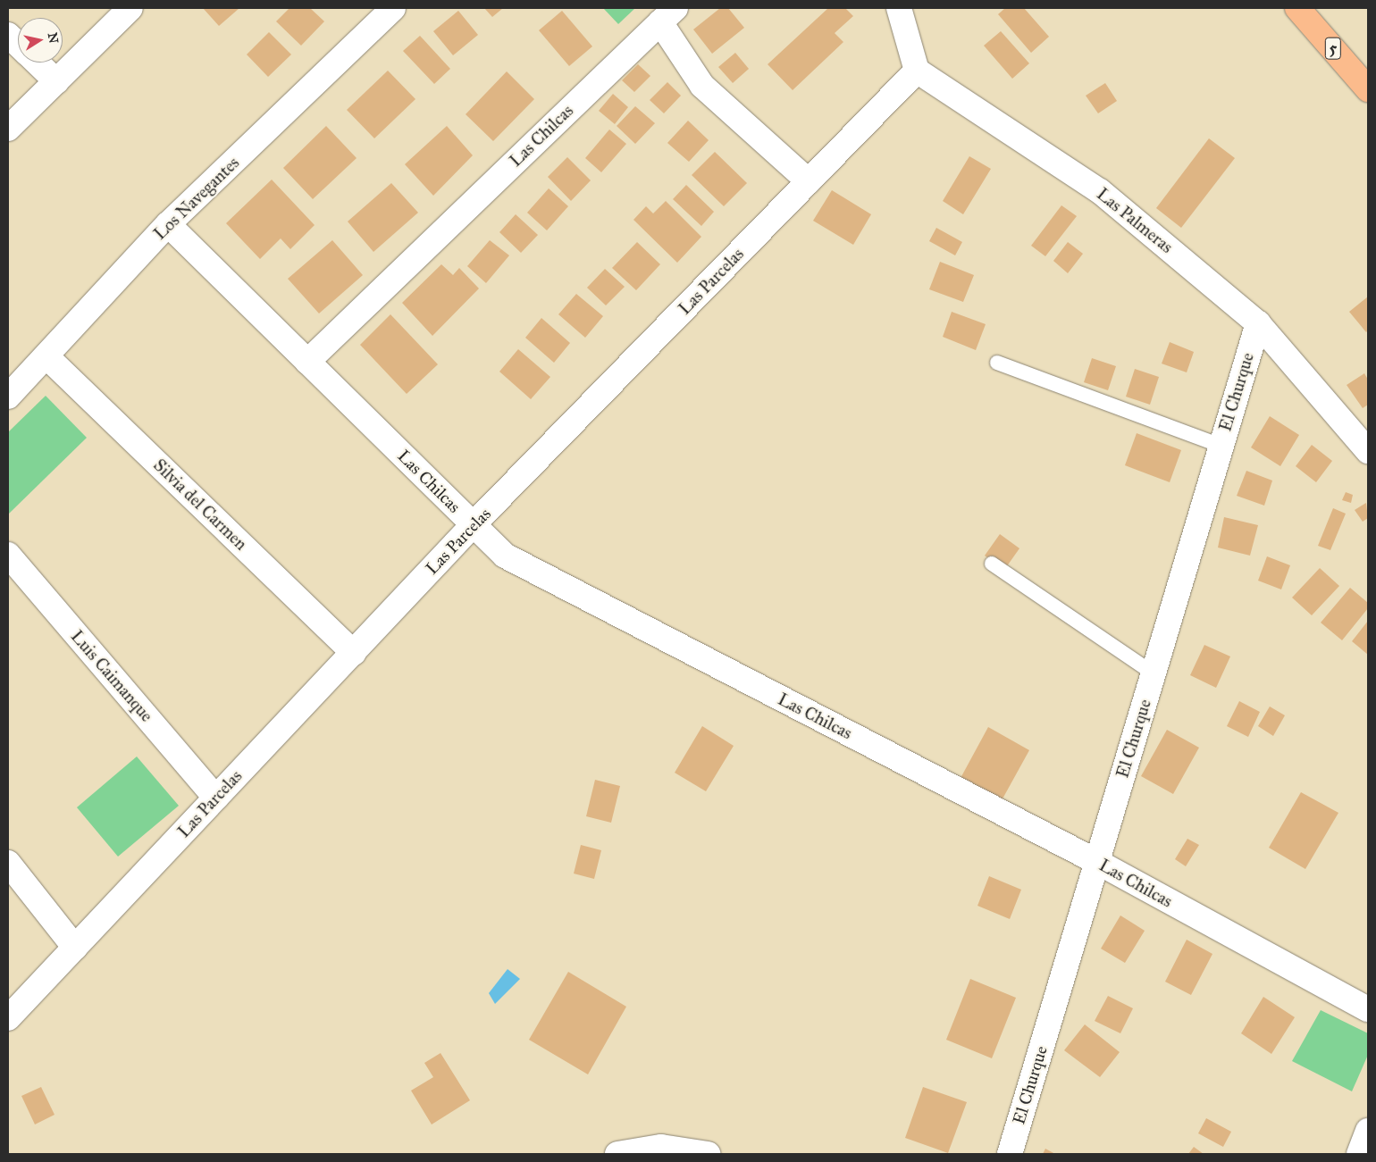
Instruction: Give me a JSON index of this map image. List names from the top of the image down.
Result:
{
  "streets": {
    "highway": ["5"],
    "street": [
      "Las Chilcas",
      "Los Navegantes",
      "Las Palmeras",
      "Las Parcelas",
      "El Churque",
      "Silvia del Carmen",
      "Luis Caimanque"
    ]
  },
  "crossings": [
    ["Las Chilcas", "Los Navegantes"],
    ["Las Chilcas", "Las Parcelas"],
    ["Las Chilcas", "El Churque"],
    ["Los Navegantes", "Silvia del Carmen"],
    ["Las Palmeras", "Las Parcelas"],
    ["Las Palmeras", "El Churque"],
    ["Las Parcelas", "Silvia del Carmen"],
    ["Las Parcelas", "Luis Caimanque"]
  ],
  "north": "right"
}
